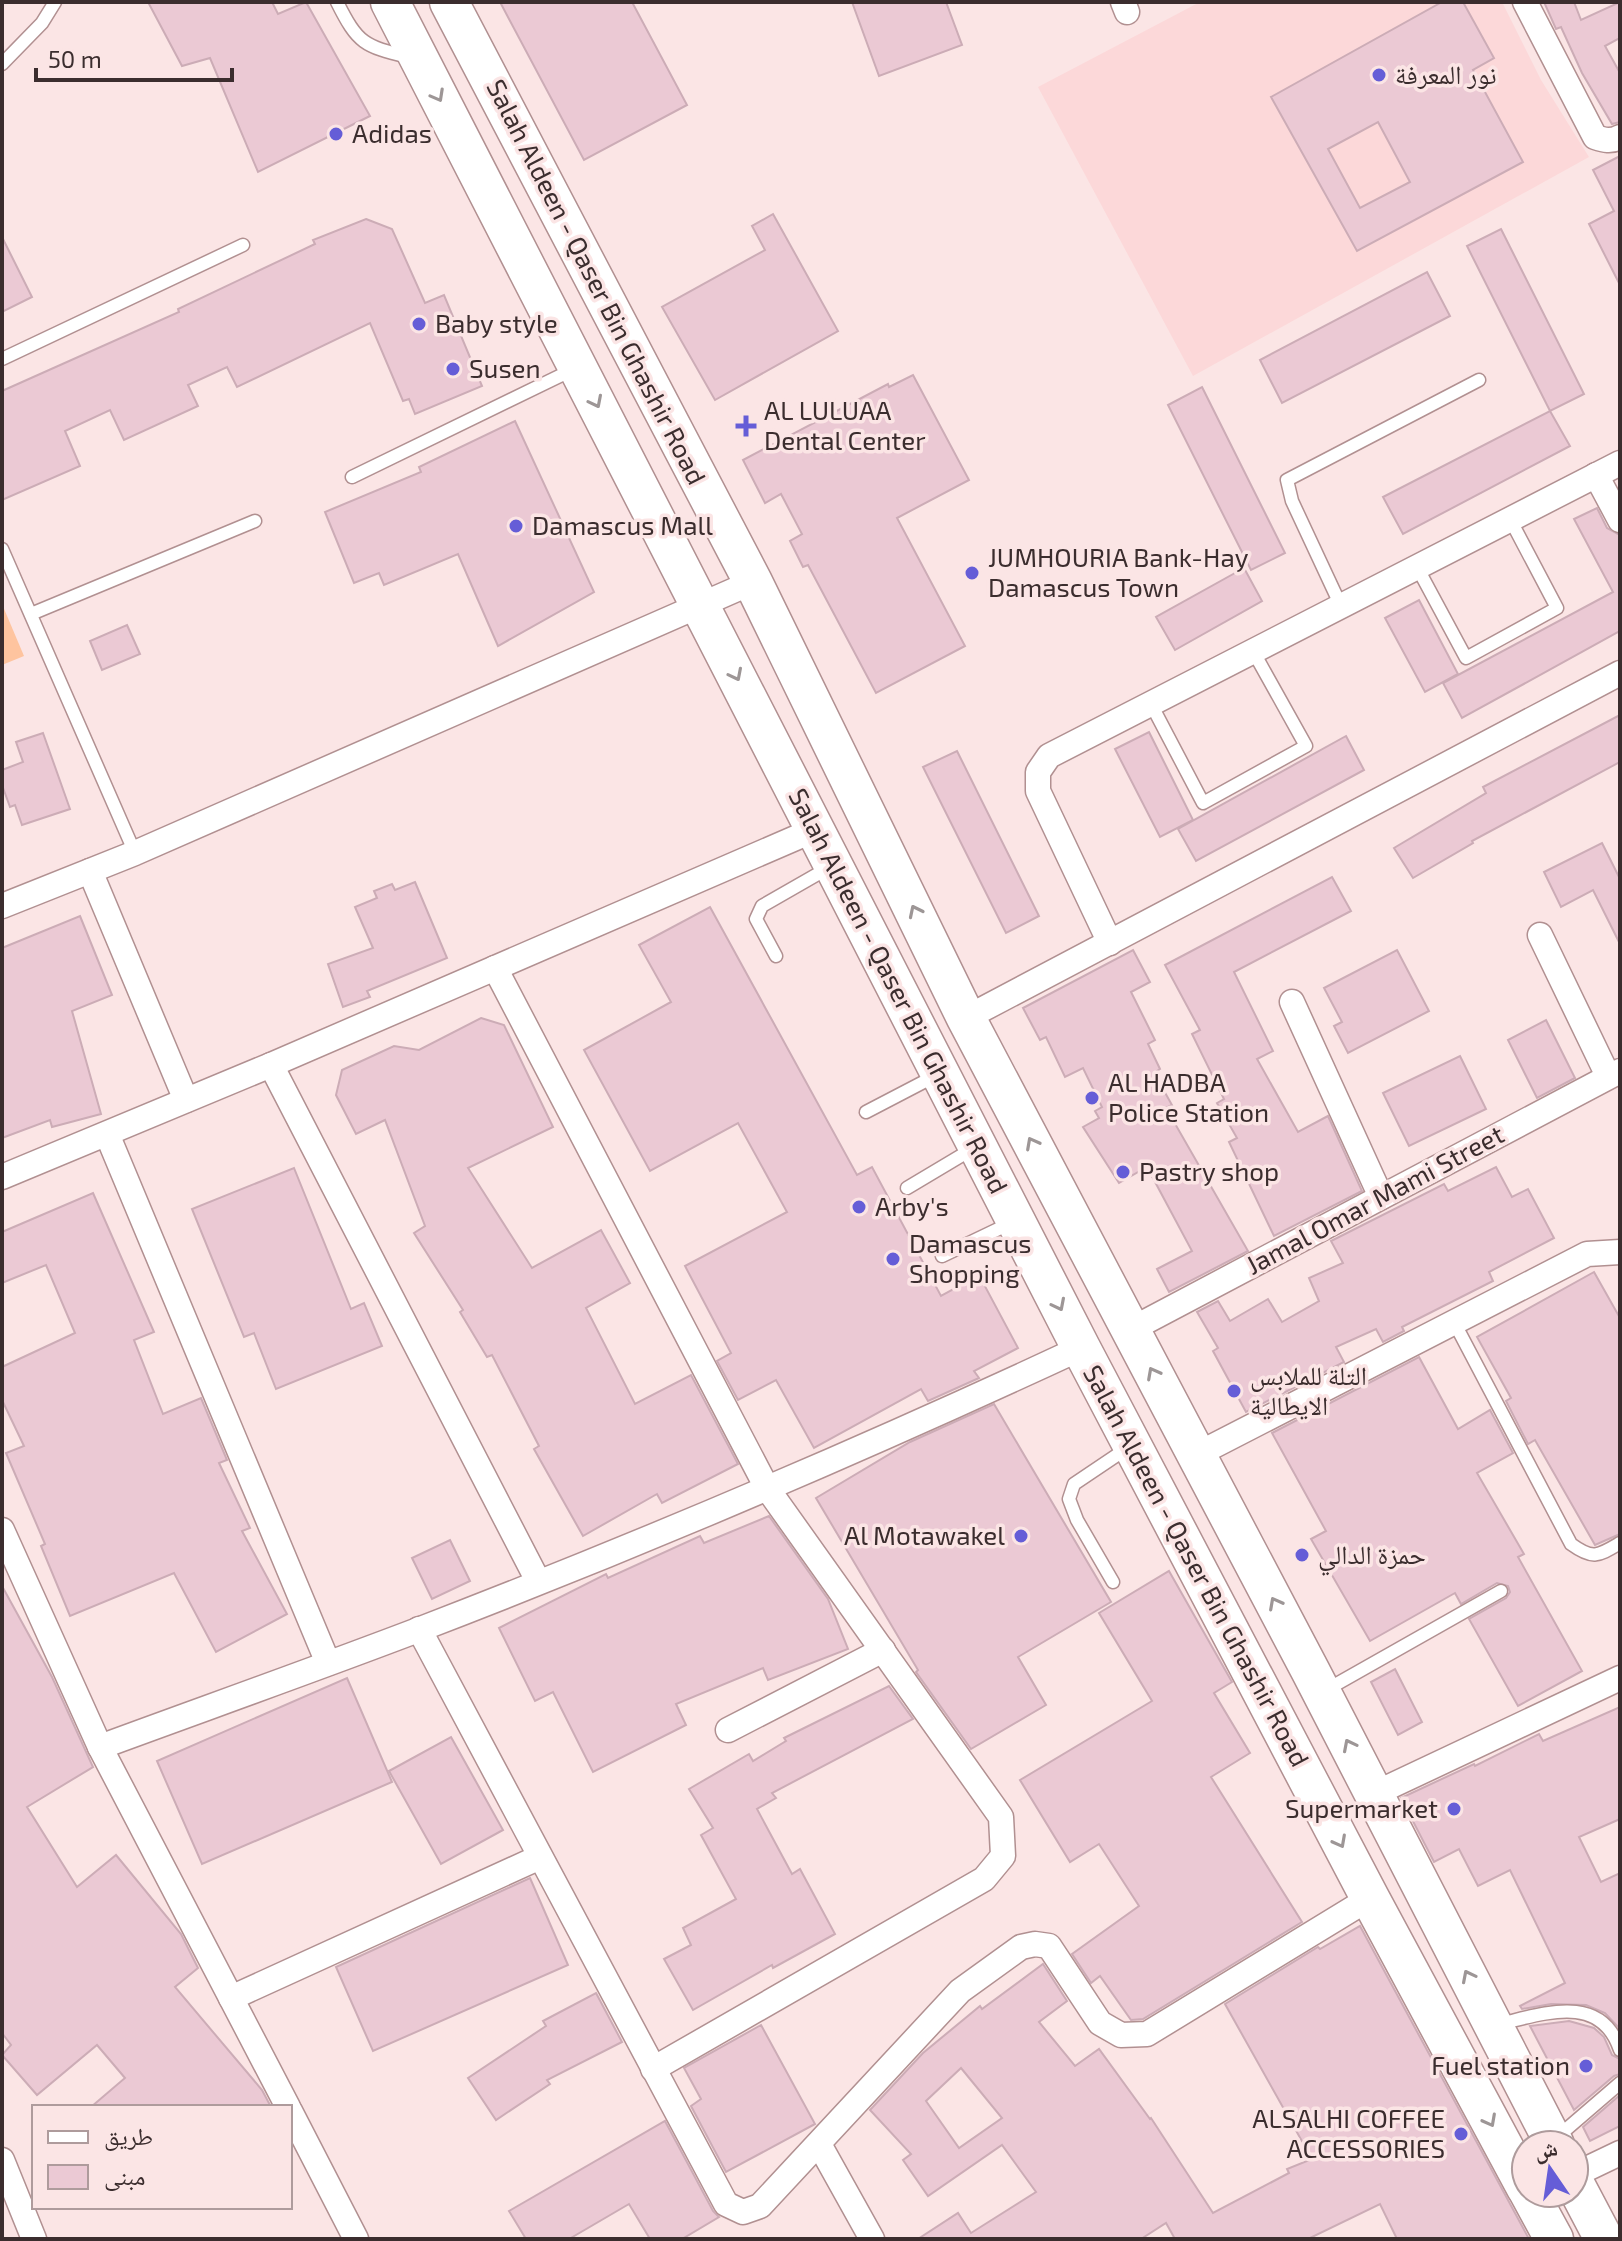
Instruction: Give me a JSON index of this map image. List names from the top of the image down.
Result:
{
  "streets": {
    "highway": ["Salah Aldeen - Qaser Bin Ghashir Road"],
    "street": ["Jamal Omar Mami Street"]
  },
  "crossings": [
    ["Salah Aldeen - Qaser Bin Ghashir Road", "Jamal Omar Mami Street"]
  ],
  "places": {
    "other": [
      "نور المعرفة",
      "Adidas",
      "Baby style",
      "Susen",
      "Damascus Mall",
      "JUMHOURIA Bank-Hay Damascus Town",
      "AL HADBA Police Station",
      "Pastry shop",
      "Arby's",
      "Damascus Shopping",
      "التلة للملابس الايطالية",
      "Al Motawakel",
      "حمزة الدالي",
      "Supermarket",
      "Fuel station",
      "ALSALHI COFFEE ACCESSORIES"
    ],
    "health": ["AL LULUAA Dental Center"]
  },
  "legend": ["طريق", "مبنى"],
  "scale_bar": "50 m",
  "north": "top"
}
